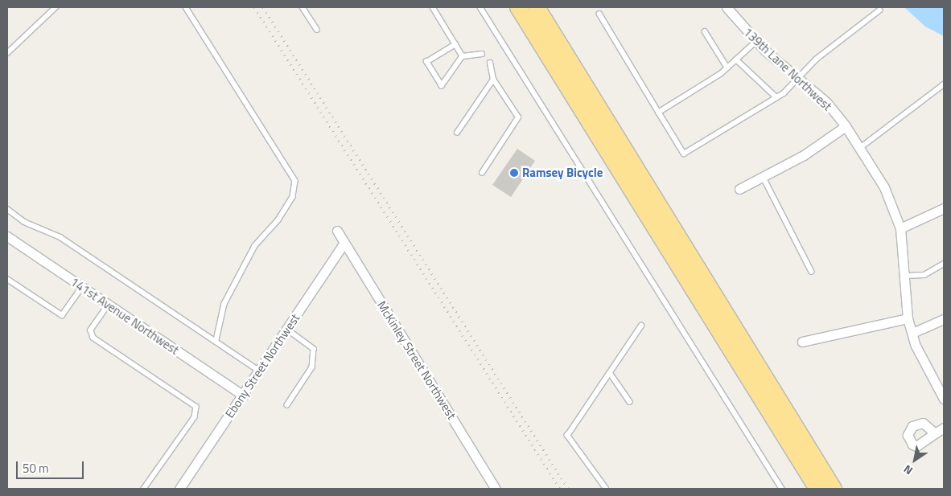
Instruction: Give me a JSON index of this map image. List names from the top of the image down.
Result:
{
  "streets": {
    "street": [
      "139th Lane Northwest",
      "141st Avenue Northwest",
      "McKinley Street Northwest",
      "Ebony Street Northwest"
    ]
  },
  "crossings": [
    ["141st Avenue Northwest", "Ebony Street Northwest"],
    ["McKinley Street Northwest", "Ebony Street Northwest"]
  ],
  "places": ["Ramsey Bicycle"],
  "scale_bar": "50 m",
  "north": "bottom left"
}
